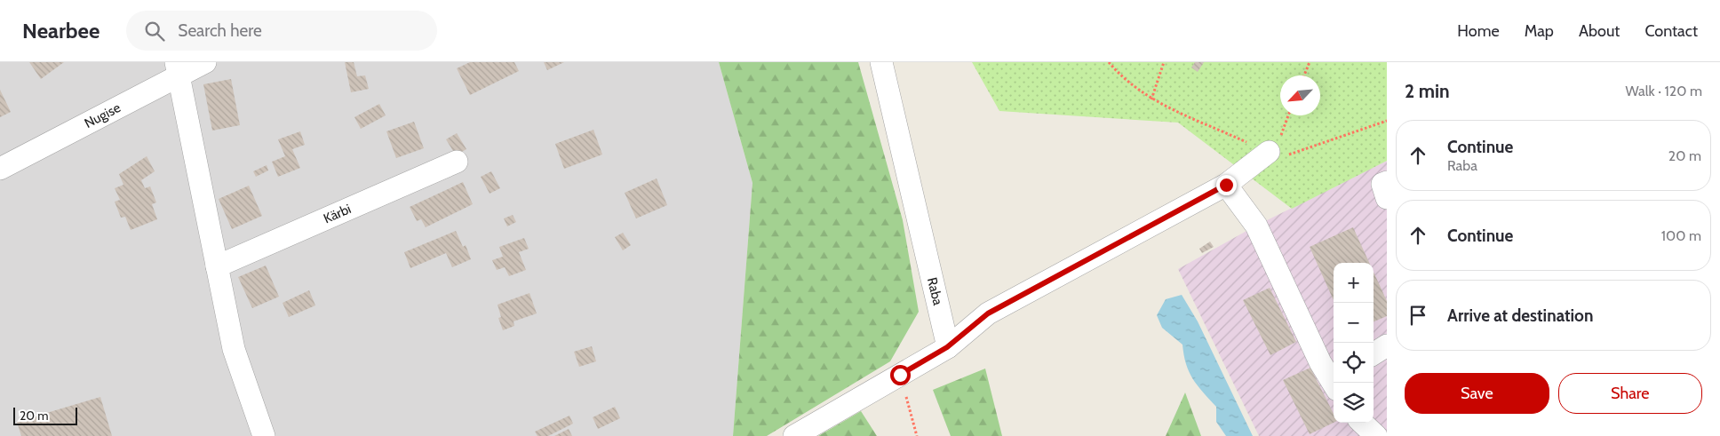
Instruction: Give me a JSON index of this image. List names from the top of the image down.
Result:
{
  "streets": {
    "street": ["Nugise", "Kärbi", "Raba"]
  },
  "scale_bar": "20 m",
  "north": "bottom left",
  "page": {
    "header": "Nearbee",
    "search": "Search here",
    "nav": [
      "Home",
      "Map",
      "About",
      "Contact"
    ],
    "heading": ["2 min", "Walk · 120 m"],
    "list": [
      ["Continue", "Raba", "20 m"],
      ["Continue", "100 m"],
      "Arrive at destination"
    ],
    "map_buttons": ["+", "−"],
    "buttons": ["Save", "Share"],
    "scale": "20 m"
  }
}
